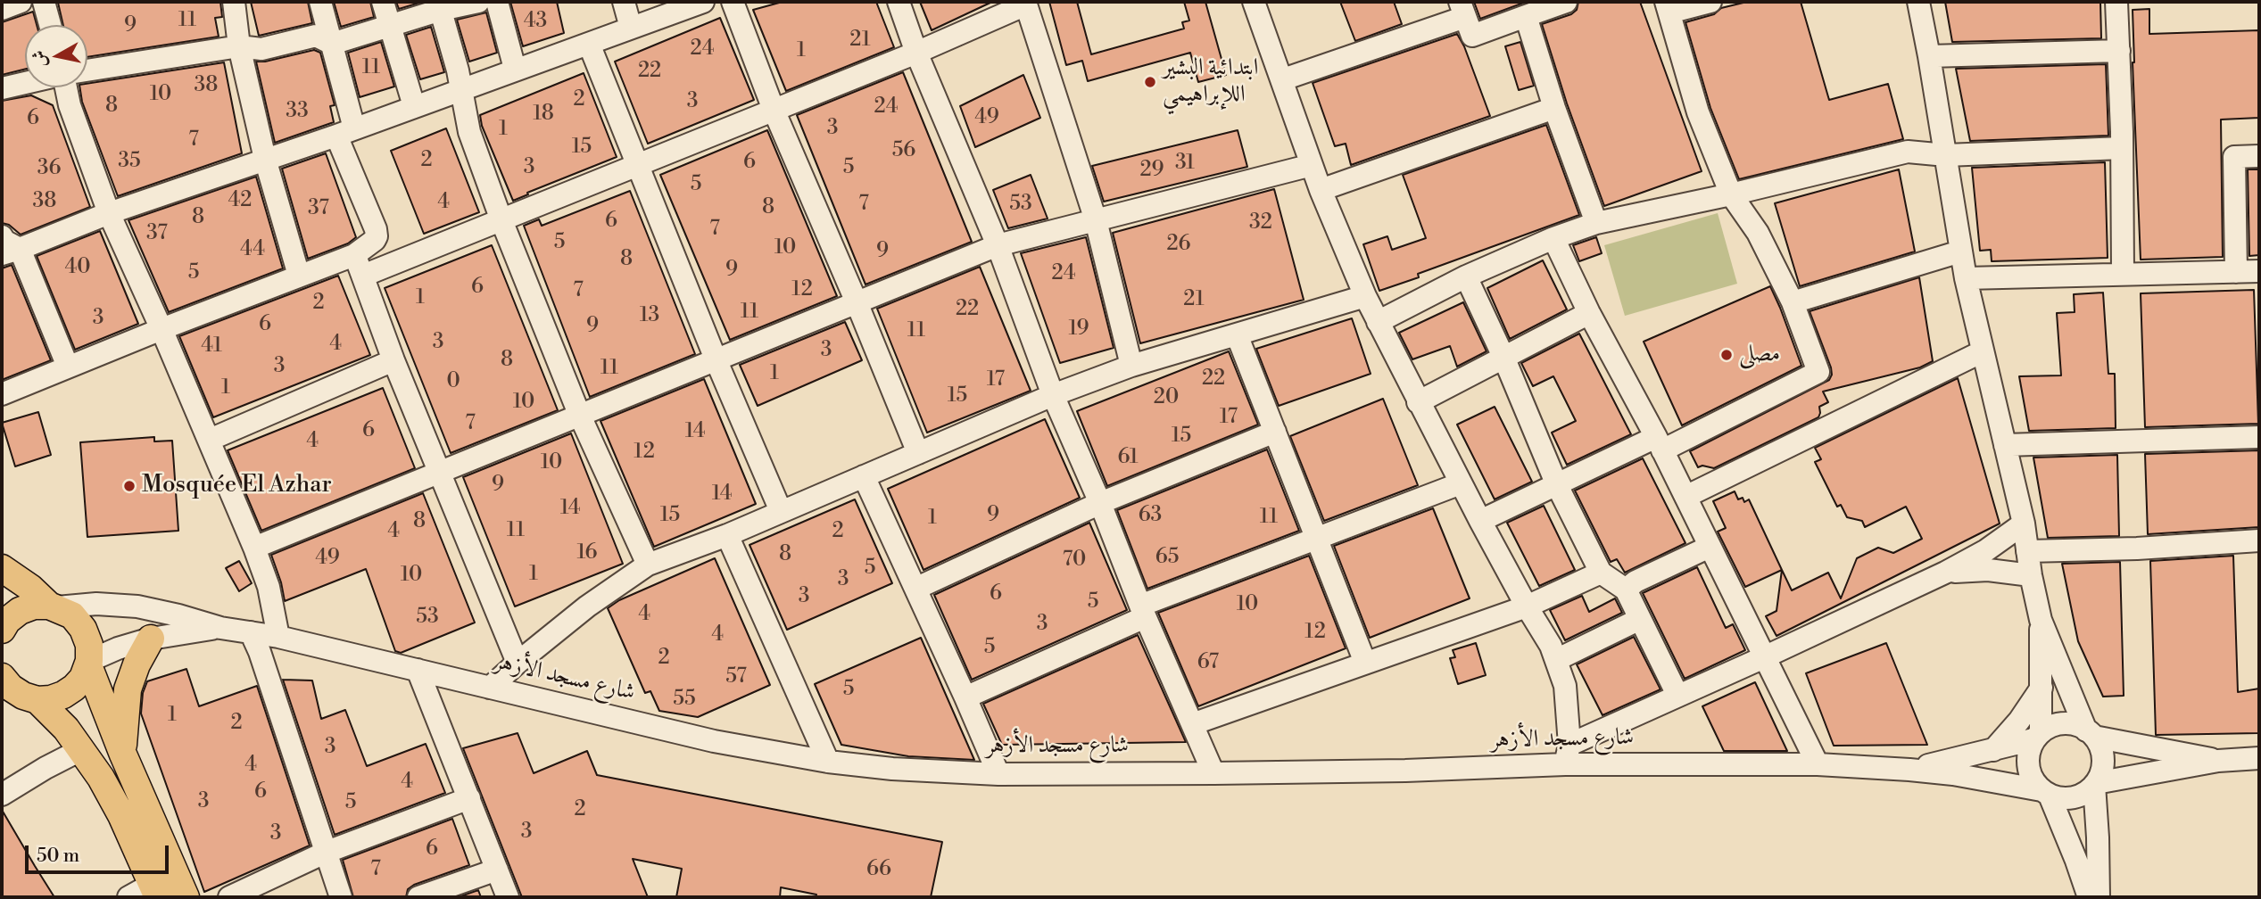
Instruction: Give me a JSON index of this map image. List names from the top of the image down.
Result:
{
  "streets": {
    "street": ["شارع مسجد الأزهر"]
  },
  "places": ["ابتدائية البشير اللإبراهيمي", "مصلى", "Mosquée El Azhar"],
  "house_numbers": [
    "11",
    "43",
    "9",
    "21",
    "24",
    "1",
    "11",
    "22",
    "38",
    "10",
    "2",
    "3",
    "8",
    "24",
    "33",
    "18",
    "49",
    "6",
    "3",
    "1",
    "7",
    "15",
    "56",
    "2",
    "35",
    "6",
    "31",
    "3",
    "5",
    "36",
    "29",
    "5",
    "42",
    "38",
    "4",
    "7",
    "53",
    "8",
    "37",
    "8",
    "6",
    "32",
    "7",
    "37",
    "5",
    "26",
    "10",
    "44",
    "9",
    "8",
    "40",
    "9",
    "5",
    "24",
    "6",
    "12",
    "7",
    "1",
    "21",
    "2",
    "22",
    "11",
    "13",
    "3",
    "6",
    "9",
    "19",
    "11",
    "3",
    "4",
    "41",
    "3",
    "8",
    "3",
    "11",
    "1",
    "22",
    "17",
    "0",
    "1",
    "15",
    "20",
    "10",
    "17",
    "7",
    "6",
    "14",
    "15",
    "4",
    "12",
    "61",
    "10",
    "9",
    "14",
    "14",
    "15",
    "9",
    "63",
    "11",
    "1",
    "8",
    "11",
    "4",
    "2",
    "16",
    "8",
    "65",
    "49",
    "70",
    "5",
    "1",
    "10",
    "3",
    "6",
    "3",
    "5",
    "10",
    "4",
    "53",
    "3",
    "12",
    "4",
    "5",
    "2",
    "67",
    "57",
    "5",
    "55",
    "1",
    "2",
    "3",
    "4",
    "4",
    "6",
    "3",
    "5",
    "2",
    "3",
    "3",
    "6",
    "7",
    "66"
  ],
  "scale_bar": "50 m",
  "north": "left"
}
